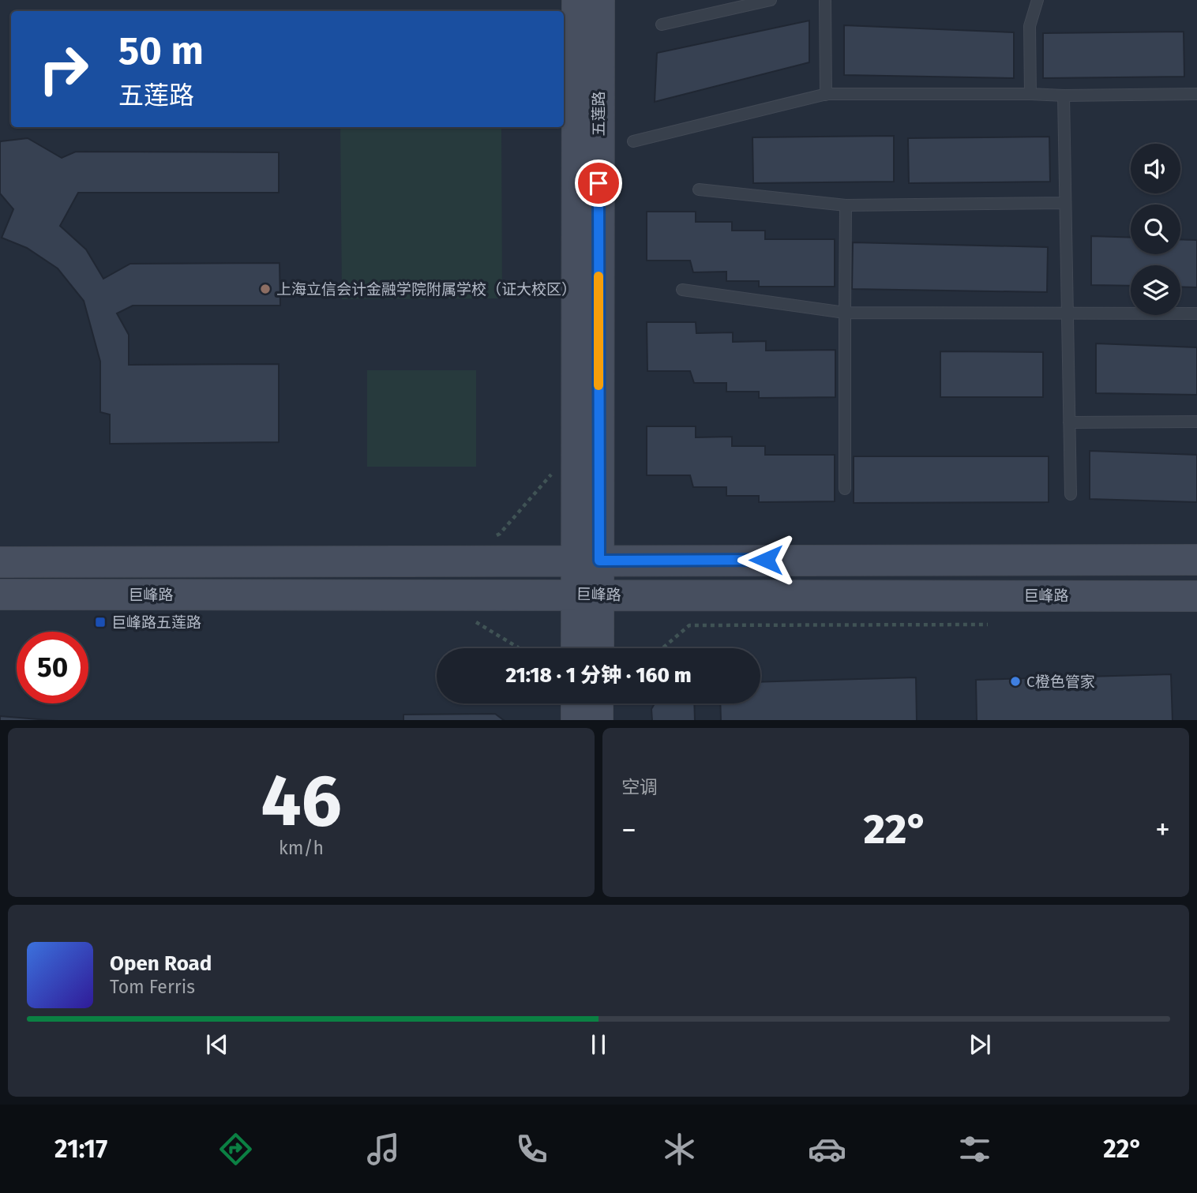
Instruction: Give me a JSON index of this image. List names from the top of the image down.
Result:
{
  "streets": {
    "main road": ["五莲路", "巨峰路"]
  },
  "crossings": [
    ["五莲路", "巨峰路"]
  ],
  "places": {
    "other": ["上海立信会计金融学院附属学校（证大校区）", "C橙色管家"],
    "transit": ["巨峰路五莲路"]
  },
  "page": {
    "turn": ["50 m", "五莲路"],
    "limit": "50",
    "trip": "21:18 · 1 分钟 · 160 m",
    "tile": [
      ["46", "km/h"],
      "空调"
    ],
    "heat": ["−", "22°", "+"],
    "song": ["Open Road", "Tom Ferris"],
    "tabs": ["21:17", "22°"]
  }
}
